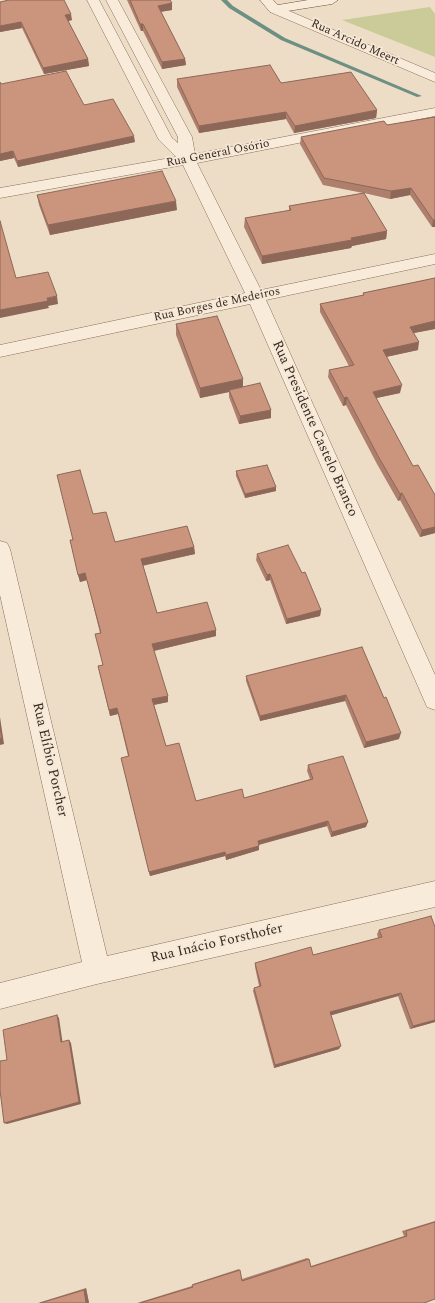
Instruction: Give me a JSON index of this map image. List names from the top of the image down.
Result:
{
  "streets": {
    "street": [
      "Rua Arcido Meert",
      "Rua General Osório",
      "Rua Borges de Medeiros",
      "Rua Presidente Castelo Branco",
      "Rua Elíbio Porcher",
      "Rua Inácio Forsthofer"
    ]
  },
  "crossings": [
    ["Rua General Osório", "Rua Presidente Castelo Branco"],
    ["Rua Borges de Medeiros", "Rua Presidente Castelo Branco"],
    ["Rua Elíbio Porcher", "Rua Inácio Forsthofer"]
  ]
}
